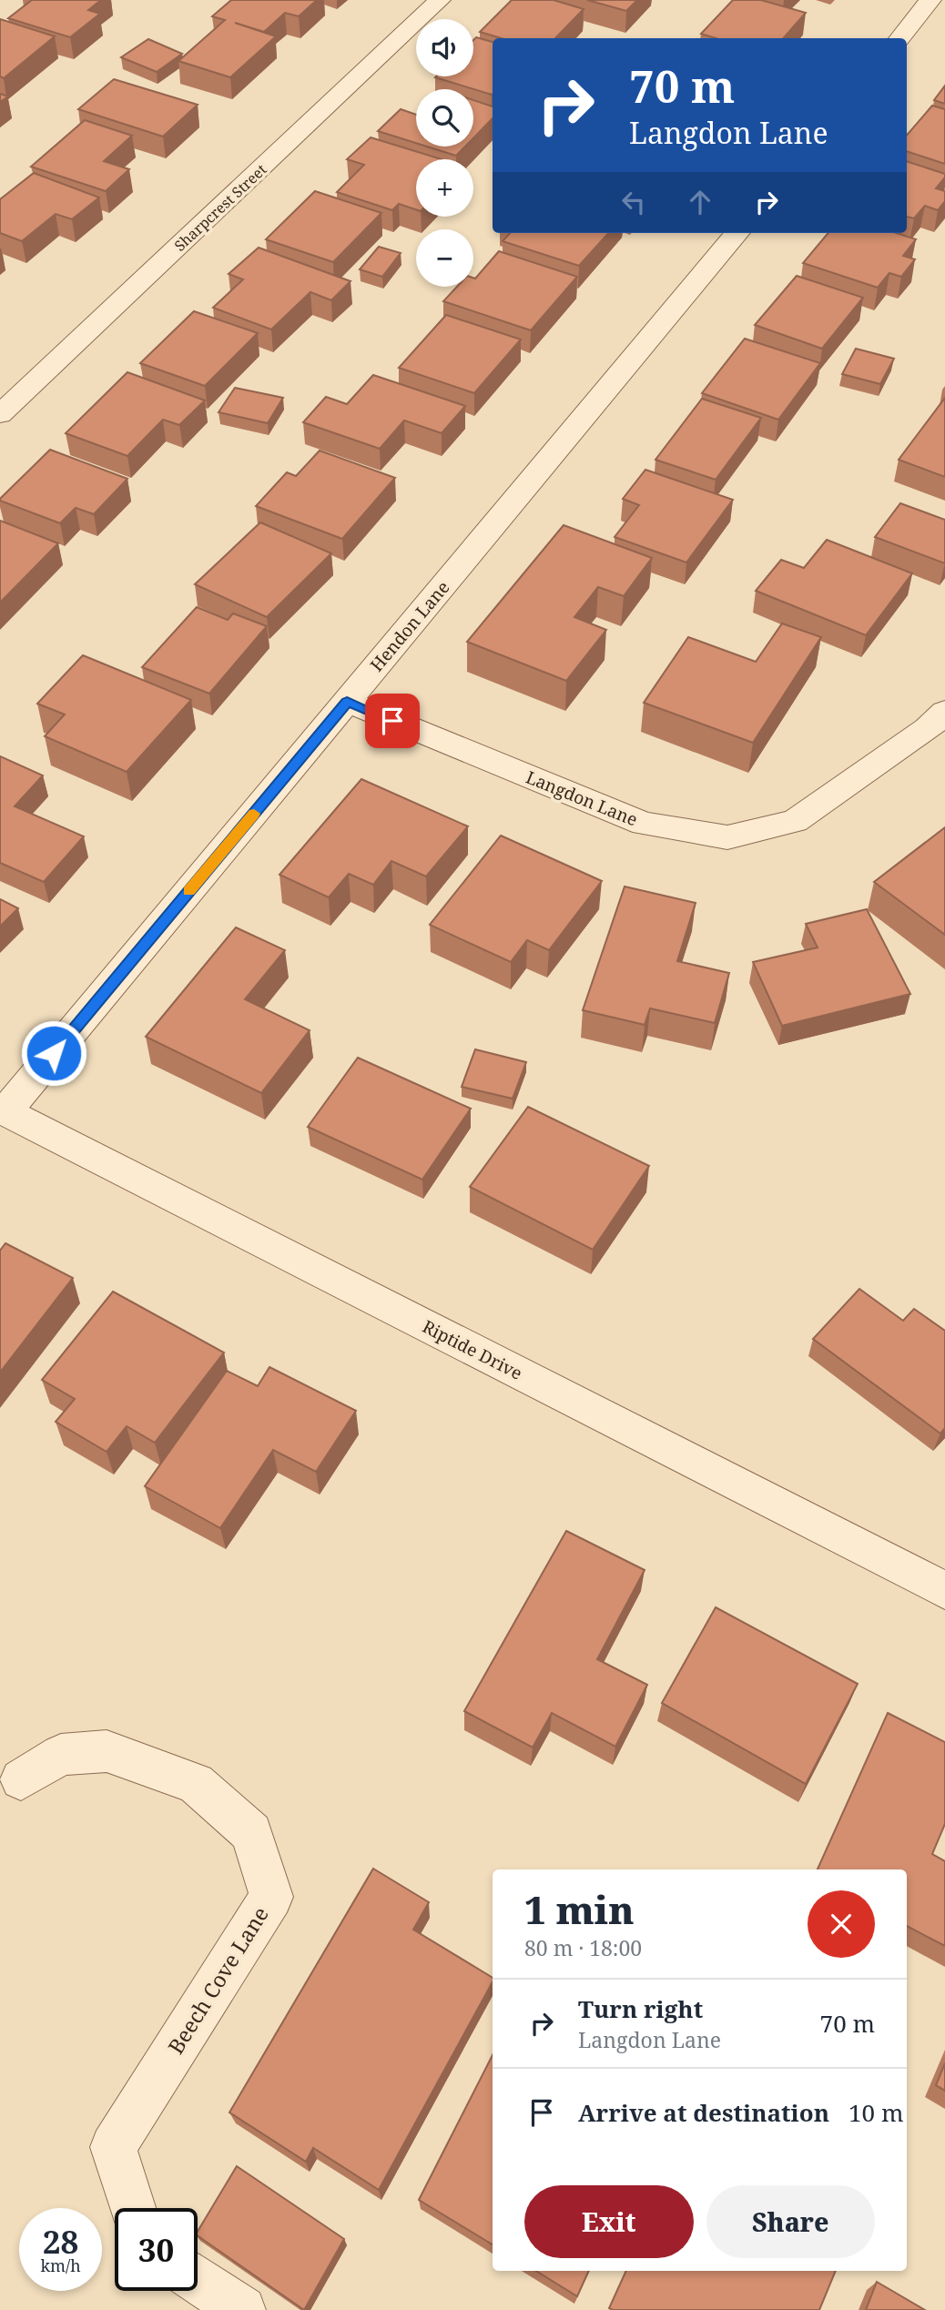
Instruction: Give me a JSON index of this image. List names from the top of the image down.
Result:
{
  "streets": {
    "street": [
      "Sharpcrest Street",
      "Hendon Lane",
      "Langdon Lane",
      "Riptide Drive",
      "Beech Cove Lane"
    ]
  },
  "crossings": [
    ["Hendon Lane", "Langdon Lane"],
    ["Hendon Lane", "Riptide Drive"]
  ],
  "page": {
    "map_buttons": ["+", "−"],
    "turn": ["70 m", "Langdon Lane"],
    "heading": ["1 min", "80 m · 18:00"],
    "list": [
      {
        "name": "Turn right",
        "note": "Langdon Lane",
        "value": "70 m"
      },
      {
        "name": "Arrive at destination",
        "value": "10 m"
      }
    ],
    "buttons": ["Exit", "Share"],
    "speed": "28 km/h",
    "limit": "30"
  }
}
